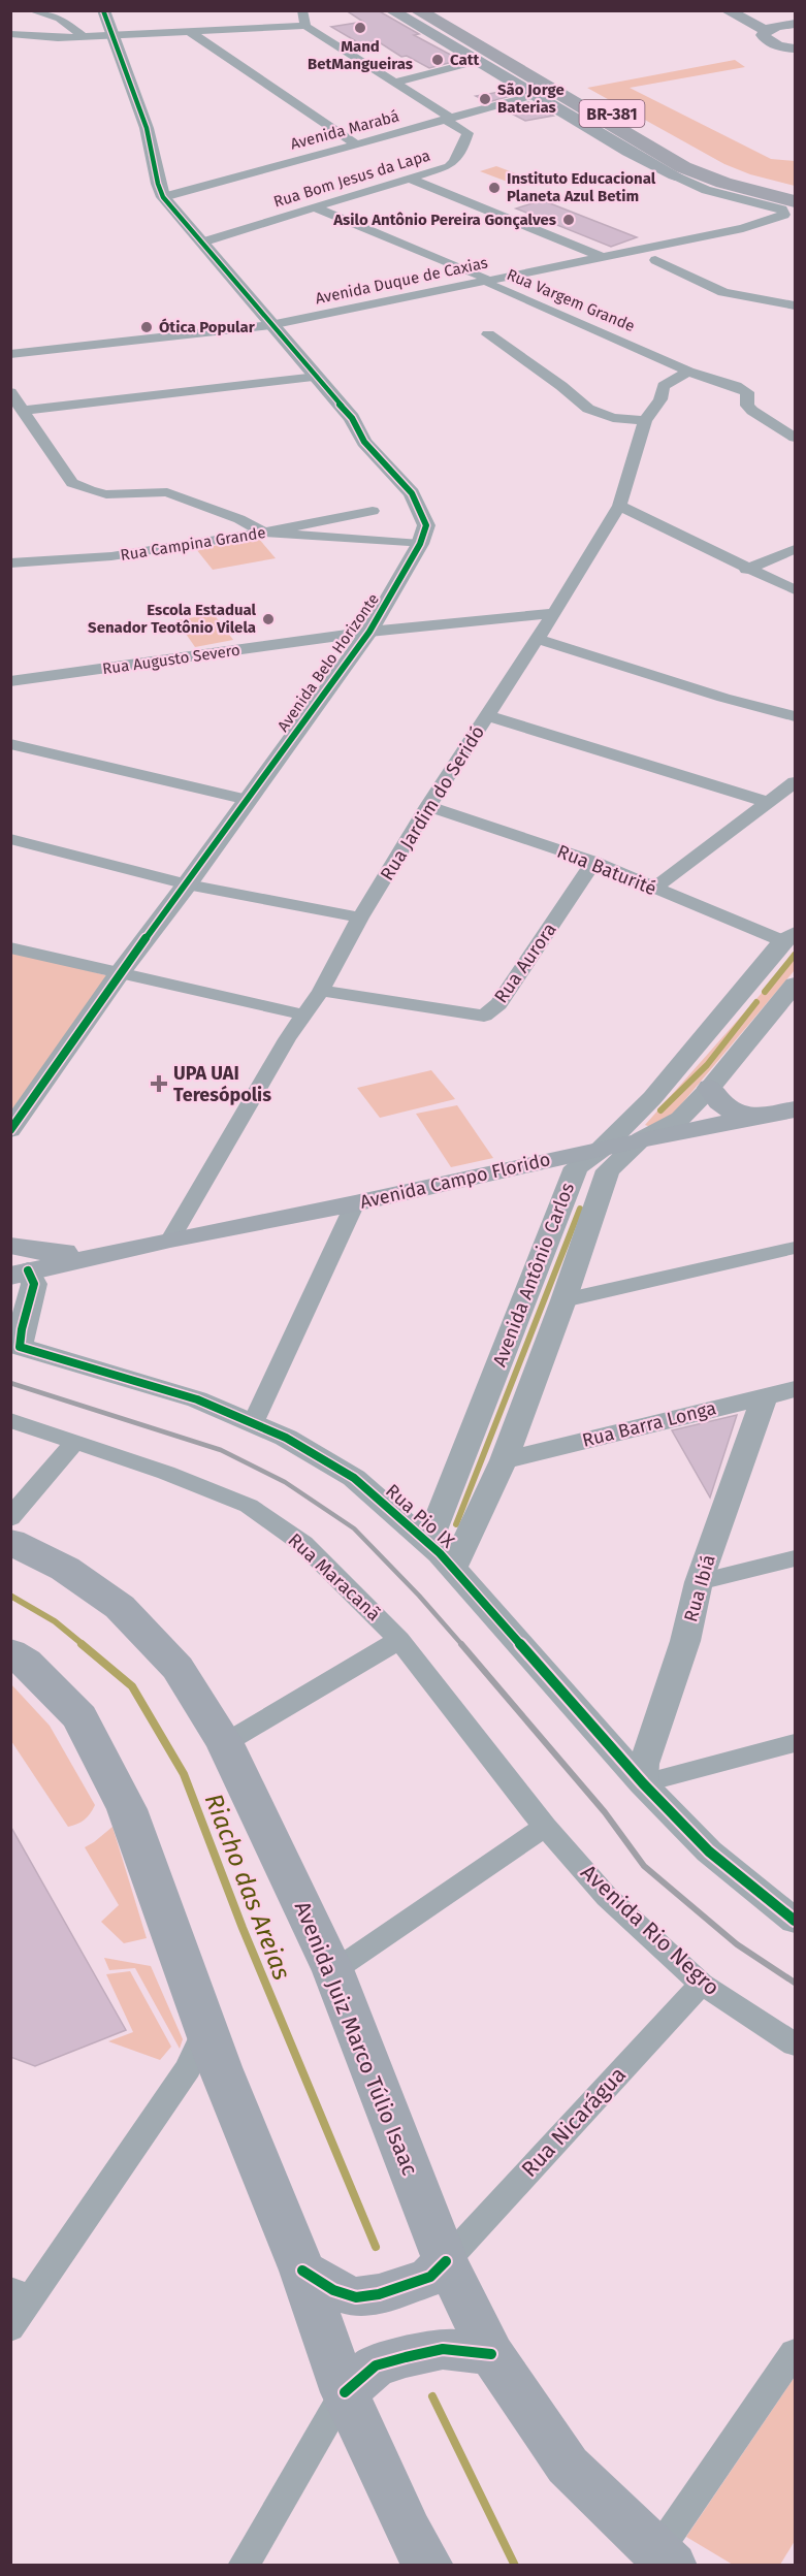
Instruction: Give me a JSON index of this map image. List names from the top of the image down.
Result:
{
  "streets": {
    "highway": ["BR-381"],
    "main road": ["Avenida Campo Florido", "Avenida Juiz Marco Túlio Isaac"],
    "street": [
      "Avenida Marabá",
      "Rua Bom Jesus da Lapa",
      "Avenida Duque de Caxias",
      "Rua Vargem Grande",
      "Rua Campina Grande",
      "Rua Augusto Severo",
      "Avenida Belo Horizonte",
      "Rua Jardim do Seridó",
      "Rua Baturité",
      "Rua Aurora",
      "Avenida Antônio Carlos",
      "Rua Barra Longa",
      "Rua Pio IX",
      "Rua Maracanã",
      "Rua Ibiá",
      "Avenida Rio Negro",
      "Rua Nicarágua"
    ]
  },
  "crossings": [
    ["BR-381", "Avenida Marabá"],
    ["BR-381", "Avenida Duque de Caxias"],
    ["Avenida Marabá", "Rua Bom Jesus da Lapa"],
    ["Avenida Marabá", "Avenida Belo Horizonte"],
    ["Rua Bom Jesus da Lapa", "Rua Vargem Grande"],
    ["Rua Bom Jesus da Lapa", "Avenida Belo Horizonte"],
    ["Avenida Duque de Caxias", "Rua Vargem Grande"],
    ["Avenida Duque de Caxias", "Avenida Belo Horizonte"],
    ["Rua Vargem Grande", "Rua Jardim do Seridó"],
    ["Rua Augusto Severo", "Avenida Belo Horizonte"],
    ["Rua Augusto Severo", "Rua Jardim do Seridó"],
    ["Rua Jardim do Seridó", "Rua Baturité"],
    ["Rua Jardim do Seridó", "Rua Aurora"],
    ["Rua Jardim do Seridó", "Avenida Campo Florido"],
    ["Rua Baturité", "Rua Aurora"],
    ["Rua Baturité", "Avenida Antônio Carlos"],
    ["Avenida Campo Florido", "Avenida Antônio Carlos"],
    ["Avenida Antônio Carlos", "Rua Barra Longa"],
    ["Avenida Antônio Carlos", "Rua Pio IX"],
    ["Rua Barra Longa", "Rua Ibiá"],
    ["Rua Pio IX", "Rua Ibiá"],
    ["Rua Maracanã", "Avenida Rio Negro"],
    ["Avenida Rio Negro", "Rua Nicarágua"],
    ["Avenida Juiz Marco Túlio Isaac", "Rua Nicarágua"]
  ],
  "water": ["Riacho das Areias"],
  "places": {
    "other": [
      "Mand BetMangueiras",
      "Catt",
      "São Jorge Baterias",
      "Instituto Educacional Planeta Azul Betim",
      "Asilo Antônio Pereira Gonçalves",
      "Ótica Popular",
      "Escola Estadual Senador Teotônio Vilela"
    ],
    "health": ["UPA UAI Teresópolis"]
  }
}
